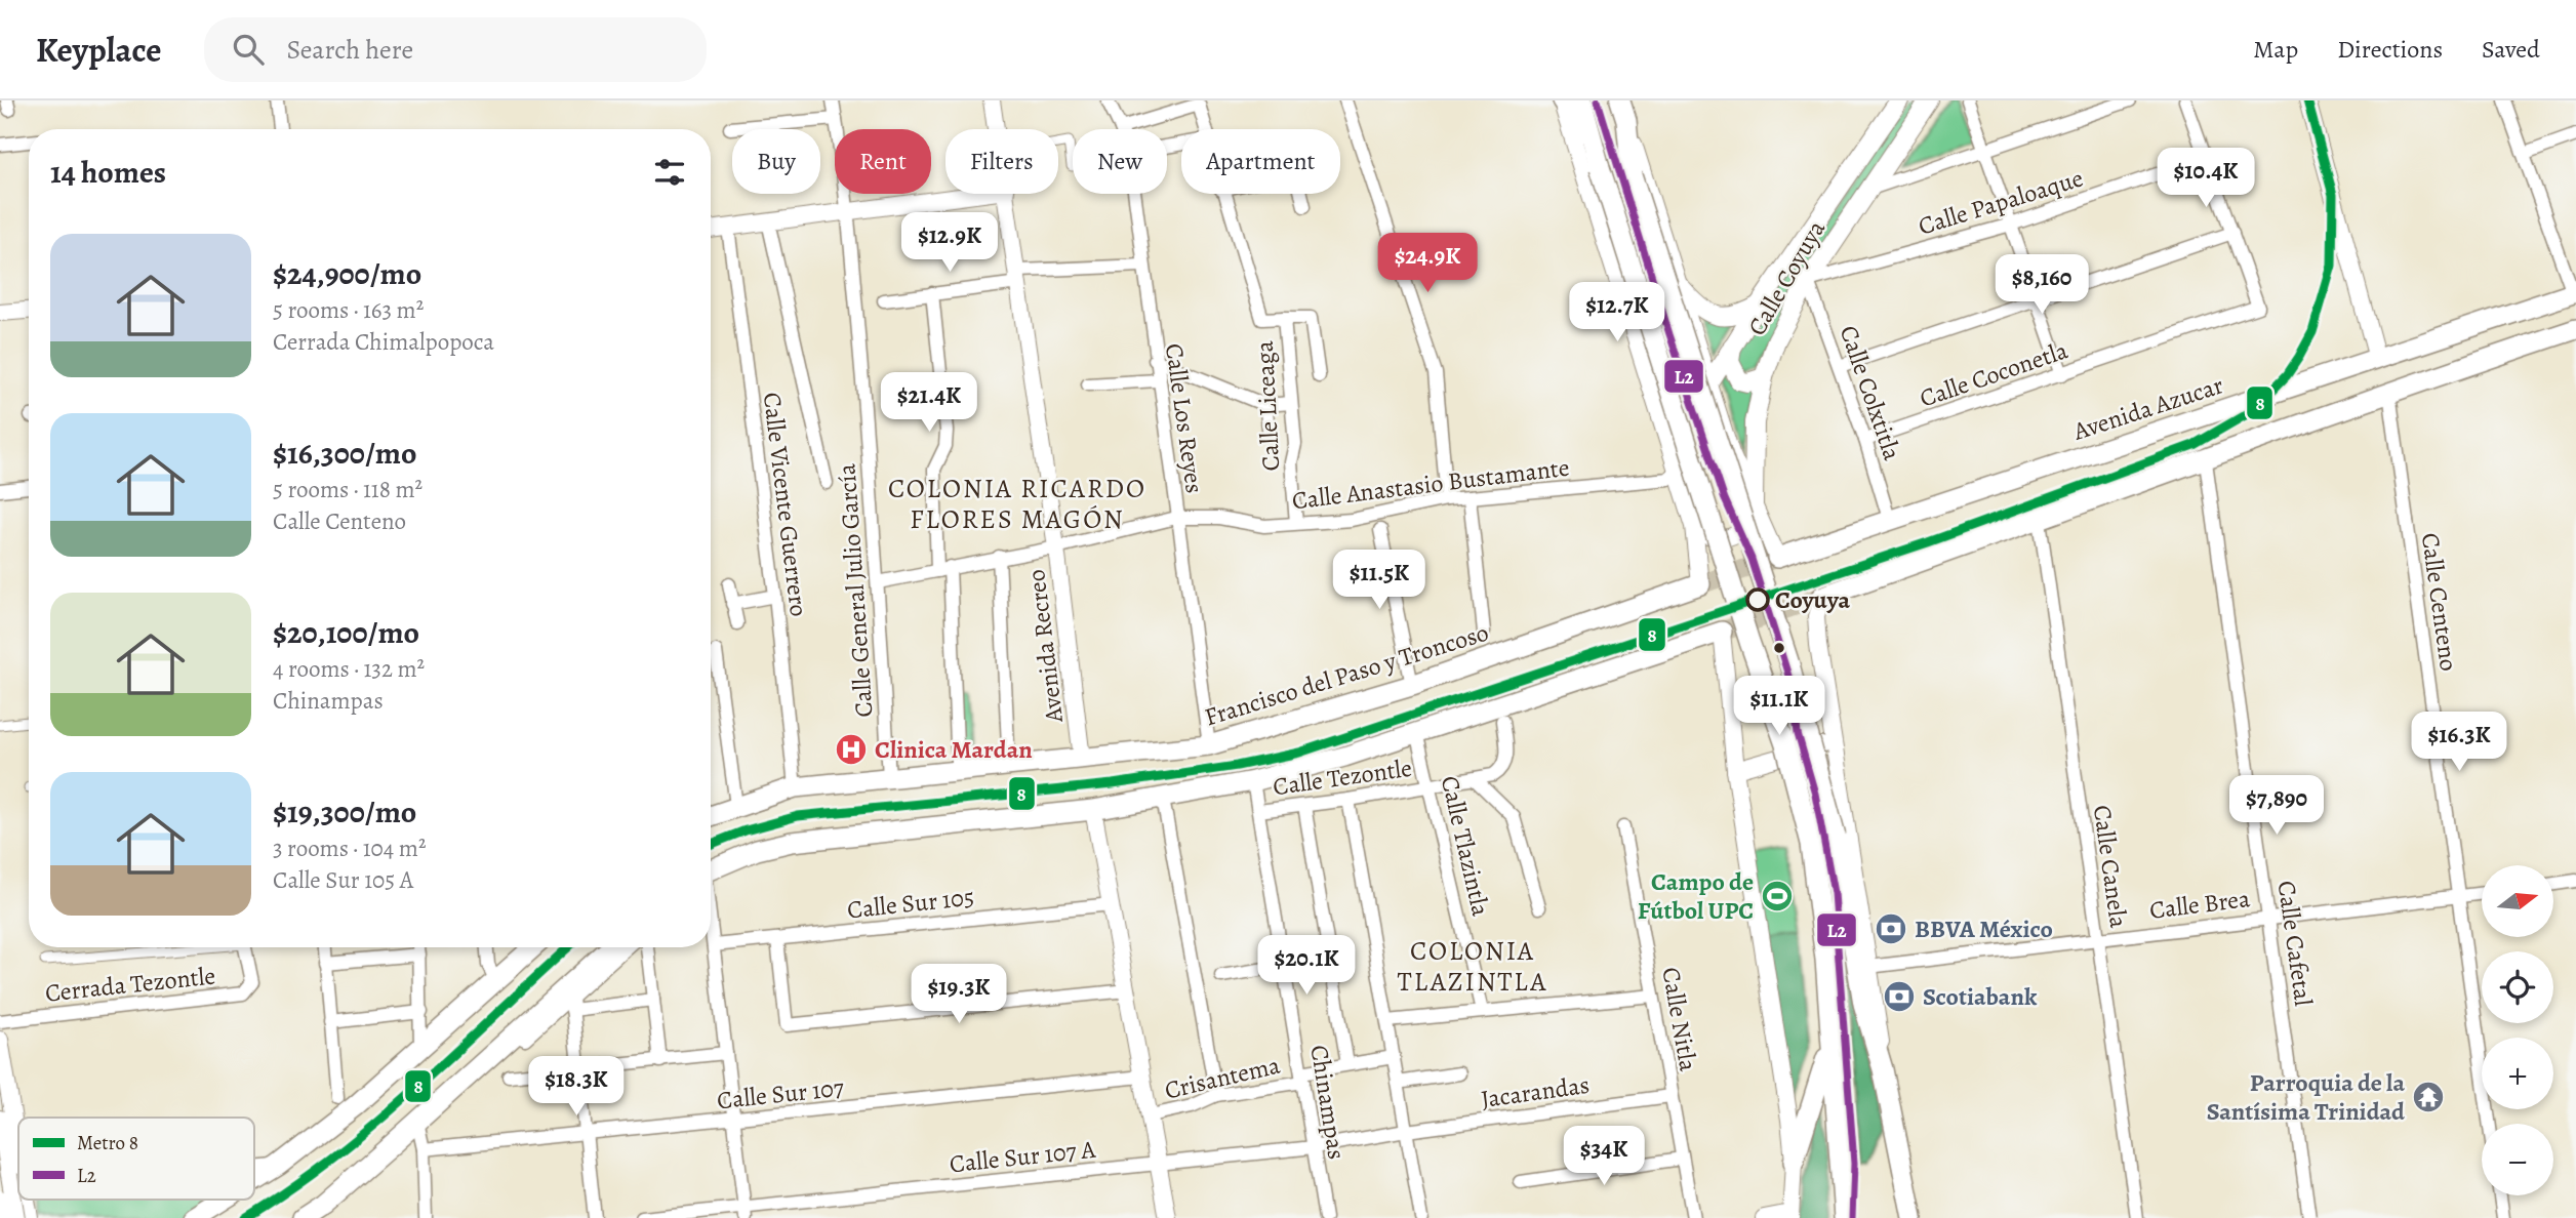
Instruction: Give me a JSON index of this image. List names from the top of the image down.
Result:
{
  "streets": {
    "main road": ["Calle Coyuya", "Avenida Azucar", "Francisco del Paso y Troncoso"],
    "street": [
      "Calle Papaloaque",
      "Calle Coconetla",
      "Calle Colxtitla",
      "Calle Liceaga",
      "Calle Los Reyes",
      "Calle Anastasio Bustamante",
      "Calle Vicente Guerrero",
      "Calle General Julio García",
      "Calle Centeno",
      "Avenida Recreo",
      "Calle Tezontle",
      "Calle Tlazintla",
      "Calle Canela",
      "Calle Sur 105",
      "Calle Brea",
      "Calle Cafetal",
      "Cerrada Tezontle",
      "Calle Nitla",
      "Crisantema",
      "Jacarandas",
      "Calle Sur 107",
      "Chinampas",
      "Calle Sur 107 A"
    ]
  },
  "crossings": [
    ["Calle Papaloaque", "Calle Coyuya"],
    ["Calle Papaloaque", "Calle Colxtitla"],
    ["Calle Coyuya", "Calle Colxtitla"],
    ["Calle Coyuya", "Calle Anastasio Bustamante"],
    ["Calle Coconetla", "Calle Colxtitla"],
    ["Calle Colxtitla", "Avenida Azucar"],
    ["Calle Liceaga", "Calle Los Reyes"],
    ["Calle Liceaga", "Calle Anastasio Bustamante"],
    ["Calle Los Reyes", "Calle Anastasio Bustamante"],
    ["Calle Los Reyes", "Francisco del Paso y Troncoso"],
    ["Calle Anastasio Bustamante", "Calle General Julio García"],
    ["Calle Anastasio Bustamante", "Avenida Recreo"],
    ["Calle Vicente Guerrero", "Francisco del Paso y Troncoso"],
    ["Calle General Julio García", "Francisco del Paso y Troncoso"],
    ["Calle Centeno", "Calle Brea"],
    ["Avenida Recreo", "Francisco del Paso y Troncoso"],
    ["Calle Tezontle", "Calle Tlazintla"],
    ["Calle Tezontle", "Chinampas"],
    ["Calle Canela", "Calle Brea"],
    ["Calle Brea", "Calle Cafetal"],
    ["Calle Nitla", "Jacarandas"],
    ["Crisantema", "Chinampas"],
    ["Jacarandas", "Calle Sur 107 A"],
    ["Chinampas", "Calle Sur 107 A"]
  ],
  "districts": ["COLONIA RICARDO FLORES MAGÓN", "COLONIA TLAZINTLA"],
  "places": {
    "other": ["Coyuya"],
    "hospital": ["Clinica Mardan"],
    "sports": ["Campo de Fútbol UPC"],
    "bank": ["BBVA México", "Scotiabank"],
    "temple": ["Parroquia de la Santísima Trinidad"]
  },
  "lines": ["metro line 8", "transit line L2"],
  "legend": ["Metro 8", "L2"],
  "north": "right",
  "page": {
    "header": "Keyplace",
    "search": "Search here",
    "nav": ["Map", "Directions", "Saved"],
    "chip": [
      "Buy",
      "Rent",
      "Filters",
      "New",
      "Apartment"
    ],
    "heading": "14 homes",
    "price": [
      "$10.4K",
      "$12.9K",
      "$24.9K",
      "$8,160",
      "$12.7K",
      "$21.4K",
      "$11.5K",
      "$11.1K",
      "$16.3K",
      "$7,890",
      "$20.1K",
      "$19.3K",
      "$18.3K",
      "$34K"
    ],
    "list": [
      {
        "name": "$24,900/mo",
        "note": "5 rooms · 163 m² · Cerrada Chimalpopoca"
      },
      {
        "name": "$16,300/mo",
        "note": "5 rooms · 118 m² · Calle Centeno"
      },
      {
        "name": "$20,100/mo",
        "note": "4 rooms · 132 m² · Chinampas"
      },
      {
        "name": "$19,300/mo",
        "note": "3 rooms · 104 m² · Calle Sur 105 A"
      }
    ],
    "map_buttons": ["+", "−"]
  }
}
